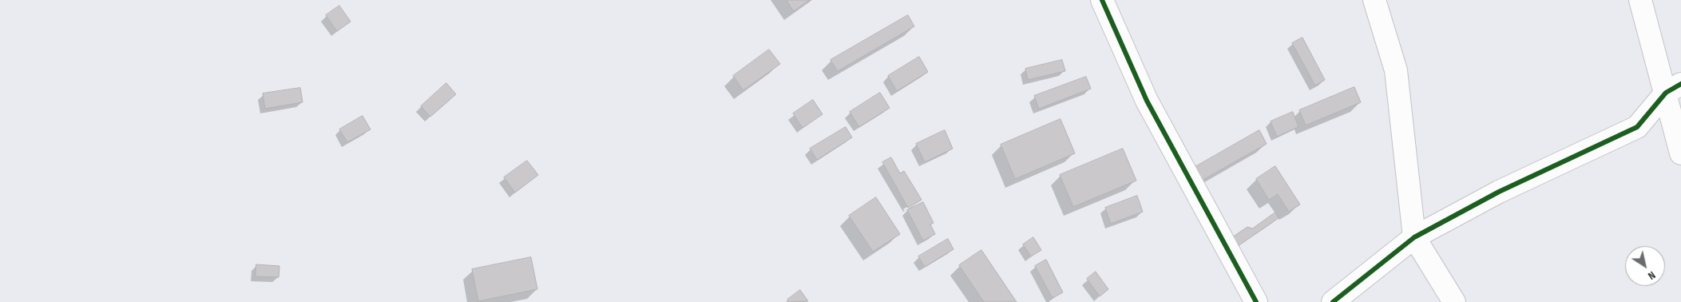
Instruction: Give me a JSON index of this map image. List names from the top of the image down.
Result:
{
  "north": "bottom right"
}
